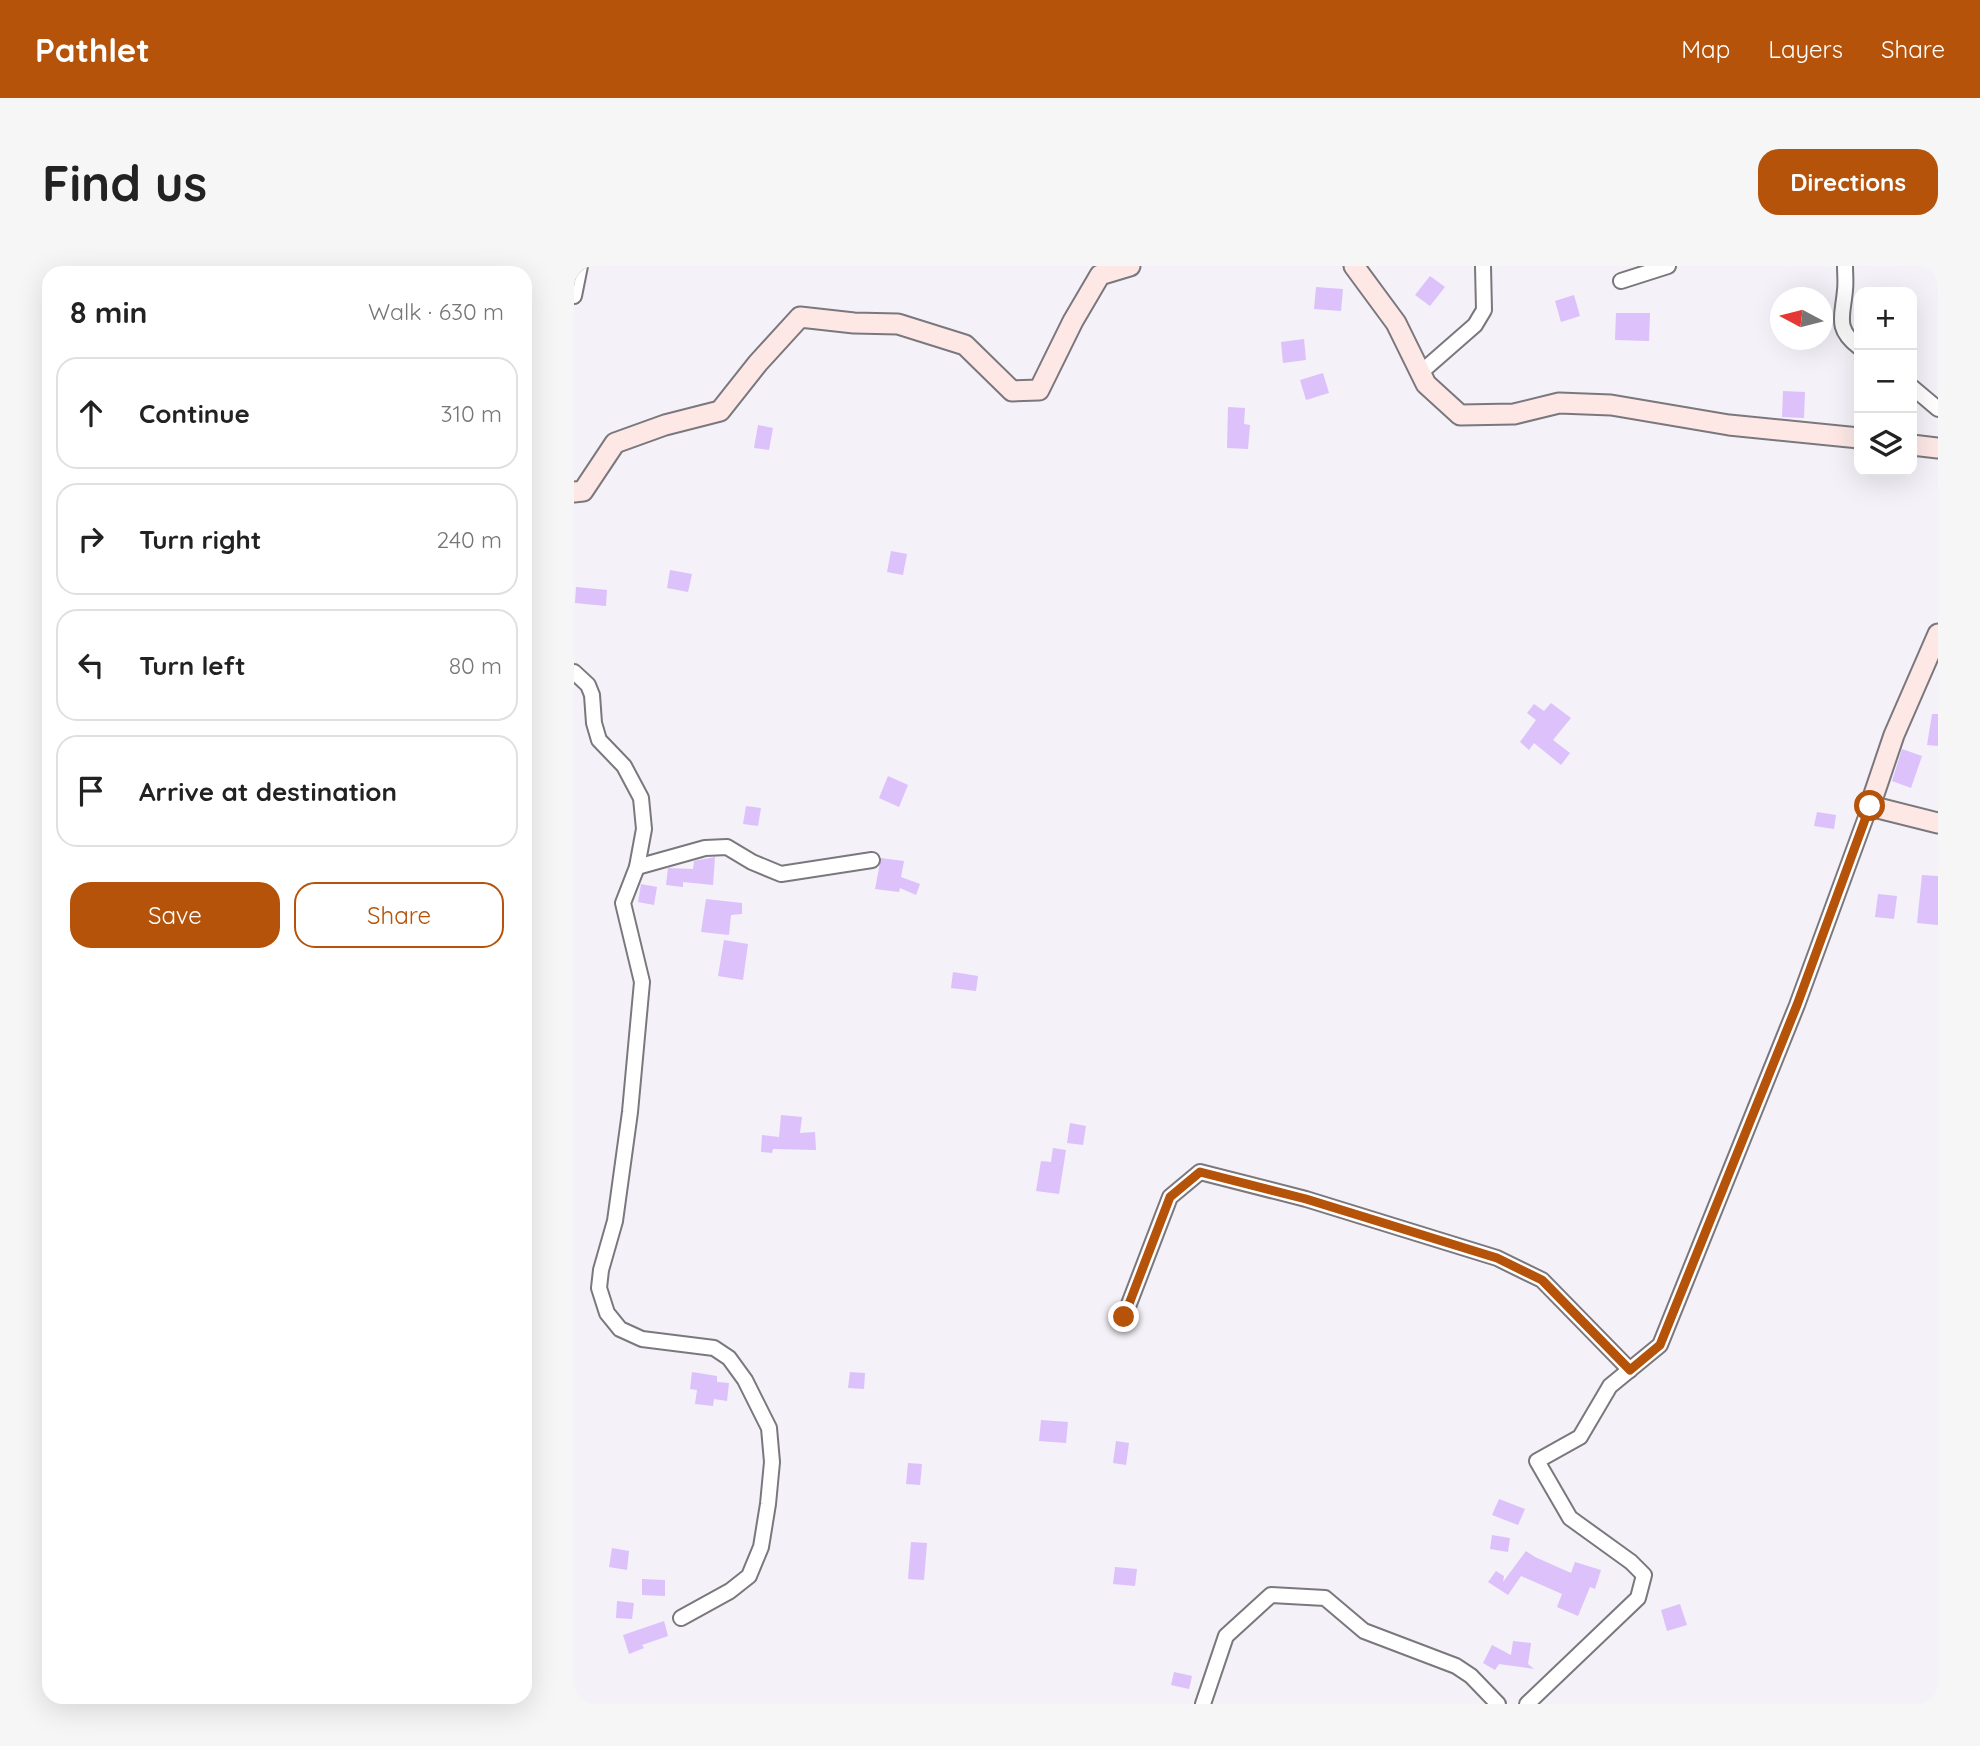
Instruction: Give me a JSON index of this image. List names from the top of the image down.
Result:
{
  "north": "left",
  "page": {
    "header": "Pathlet",
    "nav": ["Map", "Layers", "Share"],
    "buttons": [
      "Directions",
      ["Save", "Share"]
    ],
    "title": "Find us",
    "heading": ["8 min", "Walk · 630 m"],
    "map_buttons": ["+", "−"],
    "list": [
      ["Continue", "310 m"],
      ["Turn right", "240 m"],
      ["Turn left", "80 m"],
      "Arrive at destination"
    ]
  }
}
